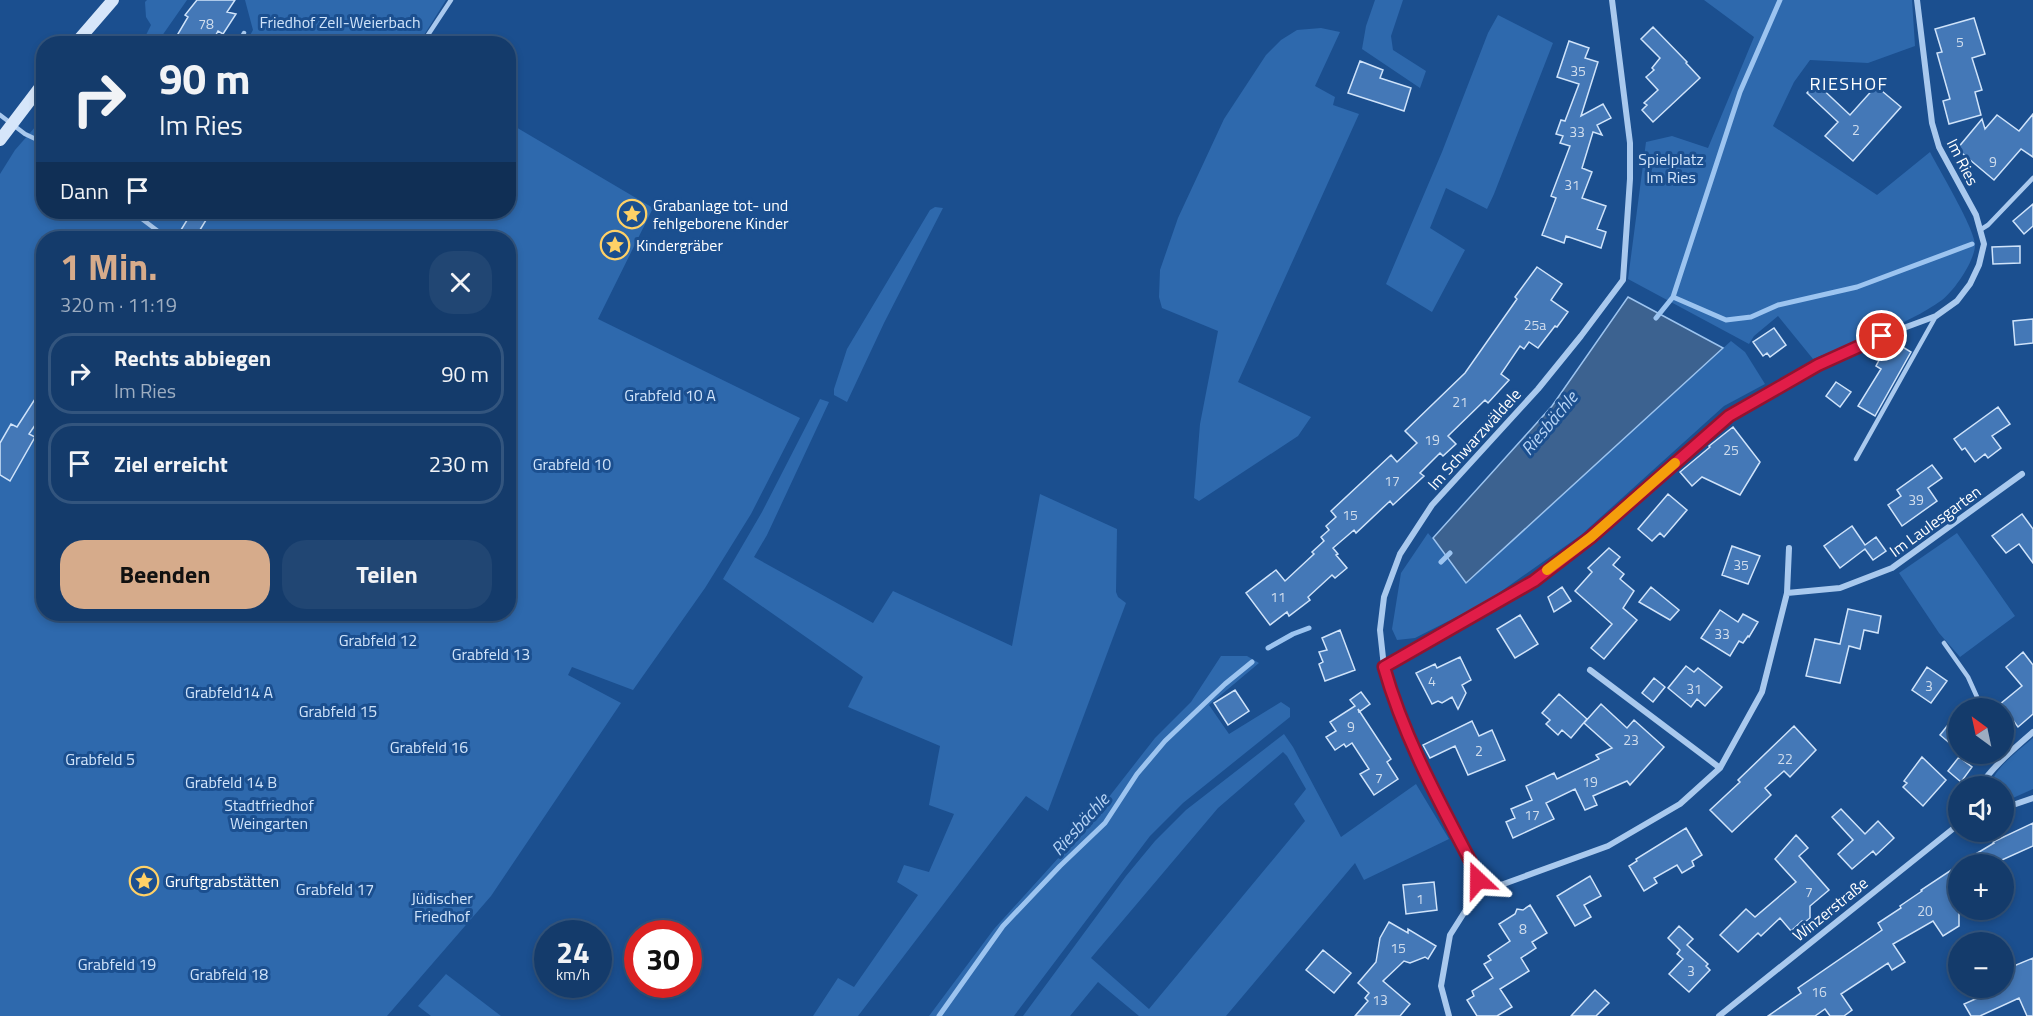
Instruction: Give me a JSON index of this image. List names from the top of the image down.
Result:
{
  "streets": {
    "street": [
      "Im Ries",
      "Im Schwarzwäldele",
      "Im Laulesgarten",
      "Winzerstraße"
    ]
  },
  "crossings": [
    ["Im Ries", "Im Schwarzwäldele"]
  ],
  "districts": ["RIESHOF"],
  "water": ["Riesbächle"],
  "parks": [
    "Friedhof Zell-Weierbach",
    "Spielplatz Im Ries",
    "Grabfeld 10 A",
    "Grabfeld 10",
    "Grabfeld 12",
    "Grabfeld 13",
    "Grabfeld14 A",
    "Grabfeld 15",
    "Grabfeld 16",
    "Grabfeld 5",
    "Grabfeld 14 B",
    "Stadtfriedhof Weingarten",
    "Grabfeld 17",
    "Jüdischer Friedhof",
    "Grabfeld 19",
    "Grabfeld 18"
  ],
  "places": {
    "place": ["Grabanlage tot- und fehlgeborene Kinder", "Kindergräber", "Gruftgrabstätten"]
  },
  "house_numbers": [
    "78",
    "5",
    "35",
    "2",
    "33",
    "9",
    "31",
    "25a",
    "21",
    "19",
    "25",
    "17",
    "39",
    "15",
    "35",
    "11",
    "33",
    "4",
    "3",
    "31",
    "9",
    "23",
    "2",
    "22",
    "7",
    "19",
    "17",
    "7",
    "1",
    "20",
    "8",
    "15",
    "3",
    "16",
    "13"
  ],
  "north": "top left",
  "page": {
    "turn": ["90 m", "Im Ries"],
    "then": "Dann",
    "heading": ["1 Min.", "320 m · 11:19"],
    "list": [
      {
        "name": "Rechts abbiegen",
        "note": "Im Ries",
        "value": "90 m"
      },
      {
        "name": "Ziel erreicht",
        "value": "230 m"
      }
    ],
    "buttons": ["Beenden", "Teilen"],
    "map_buttons": ["+", "−"],
    "speed": "24 km/h",
    "limit": "30"
  }
}
